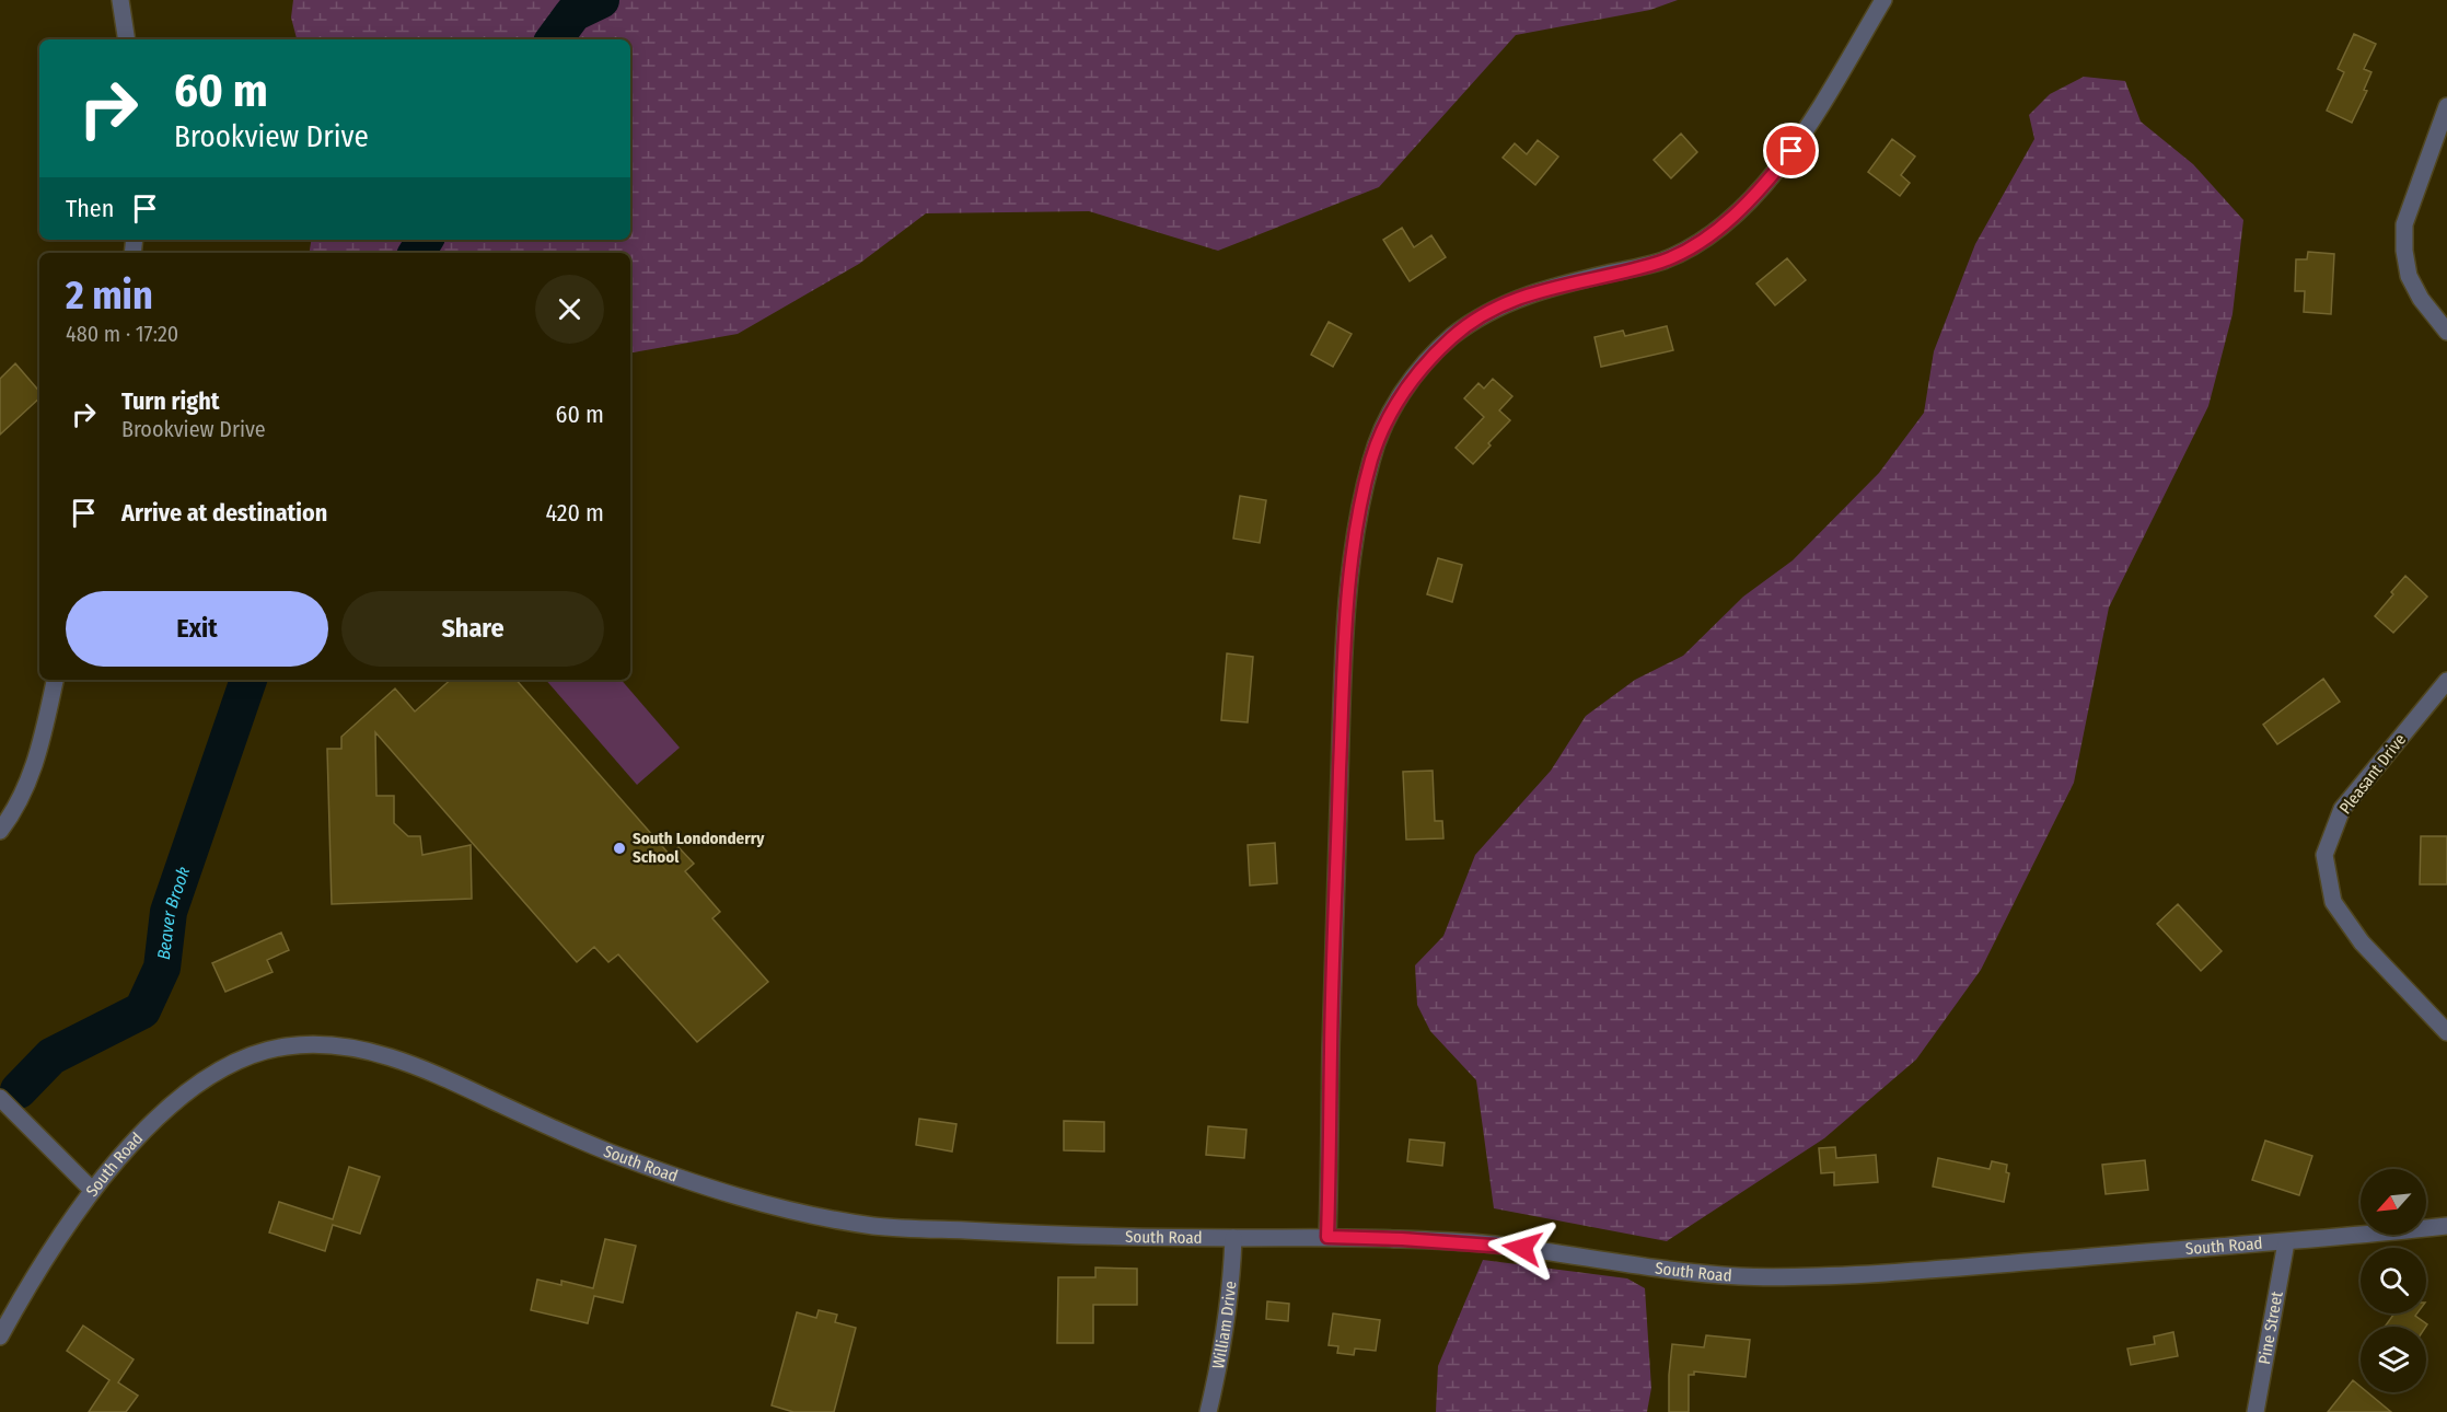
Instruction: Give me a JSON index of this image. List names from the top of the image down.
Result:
{
  "streets": {
    "street": [
      "Pleasant Drive",
      "South Road",
      "William Drive",
      "Pine Street"
    ]
  },
  "crossings": [
    ["South Road", "William Drive"],
    ["South Road", "Pine Street"]
  ],
  "water": ["Beaver Brook"],
  "places": ["South Londonderry School"],
  "north": "bottom left",
  "page": {
    "turn": ["60 m", "Brookview Drive"],
    "then": "Then",
    "heading": ["2 min", "480 m · 17:20"],
    "list": [
      {
        "name": "Turn right",
        "note": "Brookview Drive",
        "value": "60 m"
      },
      {
        "name": "Arrive at destination",
        "value": "420 m"
      }
    ],
    "buttons": ["Exit", "Share"]
  }
}
